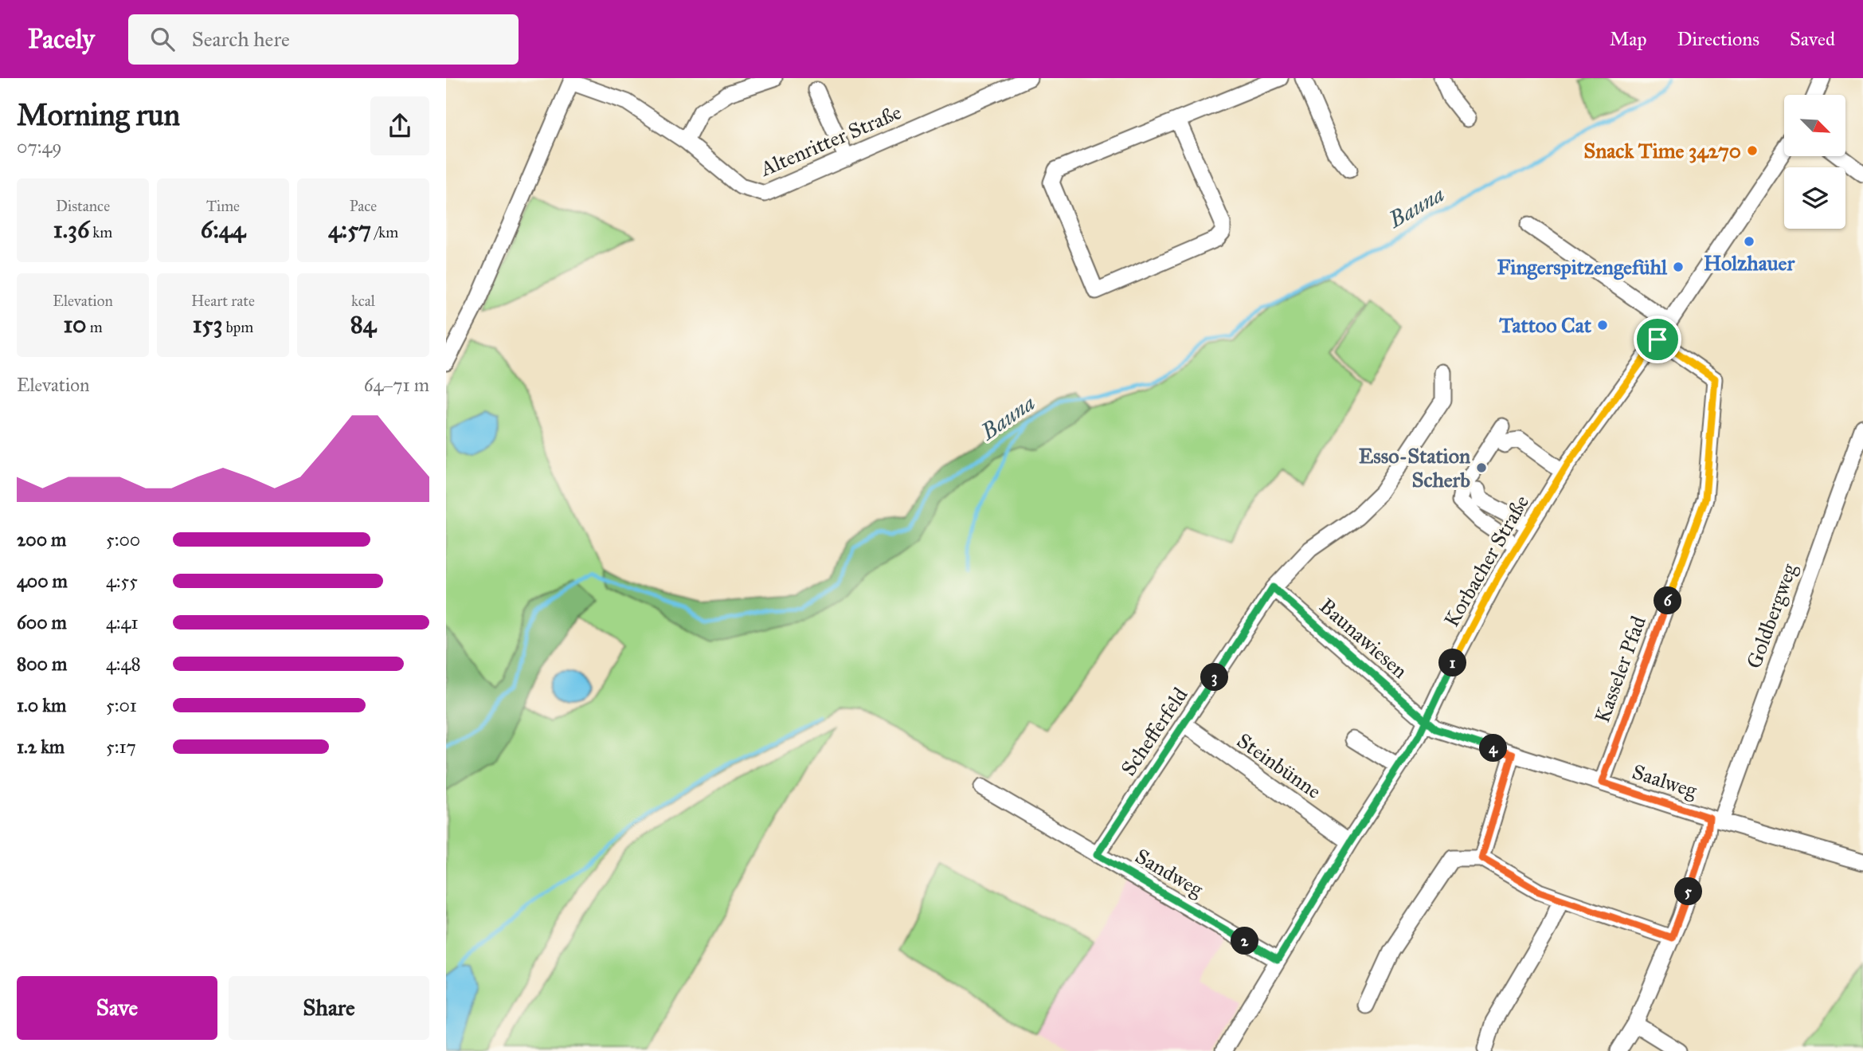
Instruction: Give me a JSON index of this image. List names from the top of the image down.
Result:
{
  "streets": {
    "street": [
      "Altenritter Straße",
      "Korbacher Straße",
      "Goldbergweg",
      "Baunawiesen",
      "Kasseler Pfad",
      "Schefferfeld",
      "Steinbünne",
      "Saalweg",
      "Sandweg"
    ]
  },
  "crossings": [
    ["Korbacher Straße", "Baunawiesen"],
    ["Korbacher Straße", "Kasseler Pfad"],
    ["Korbacher Straße", "Steinbünne"],
    ["Korbacher Straße", "Saalweg"],
    ["Korbacher Straße", "Sandweg"],
    ["Goldbergweg", "Saalweg"],
    ["Baunawiesen", "Schefferfeld"],
    ["Baunawiesen", "Saalweg"],
    ["Kasseler Pfad", "Saalweg"],
    ["Schefferfeld", "Steinbünne"],
    ["Schefferfeld", "Sandweg"]
  ],
  "water": ["Bauna"],
  "places": [
    "Snack Time 34270",
    "Holzhauer",
    "Fingerspitzengefühl",
    "Tattoo Cat",
    "Esso-Station Scherb"
  ],
  "north": "bottom right",
  "page": {
    "header": "Pacely",
    "search": "Search here",
    "nav": ["Map", "Directions", "Saved"],
    "heading": ["Morning run", "07:49"],
    "stats": [
      ["Distance", "1.36 km"],
      ["Time", "6:44"],
      ["Pace", "4:57 /km"],
      ["Elevation", "10 m"],
      ["Heart rate", "153 bpm"],
      ["kcal", "84"]
    ],
    "chart": ["Elevation", "64–71 m"],
    "list": [
      {
        "name": "200 m",
        "note": "5:00"
      },
      {
        "name": "400 m",
        "note": "4:55"
      },
      {
        "name": "600 m",
        "note": "4:41"
      },
      {
        "name": "800 m",
        "note": "4:48"
      },
      {
        "name": "1.0 km",
        "note": "5:01"
      },
      {
        "name": "1.2 km",
        "note": "5:17"
      }
    ],
    "pins": [
      "6",
      "1",
      "3",
      "4",
      "5",
      "2"
    ],
    "buttons": ["Save", "Share"]
  }
}
